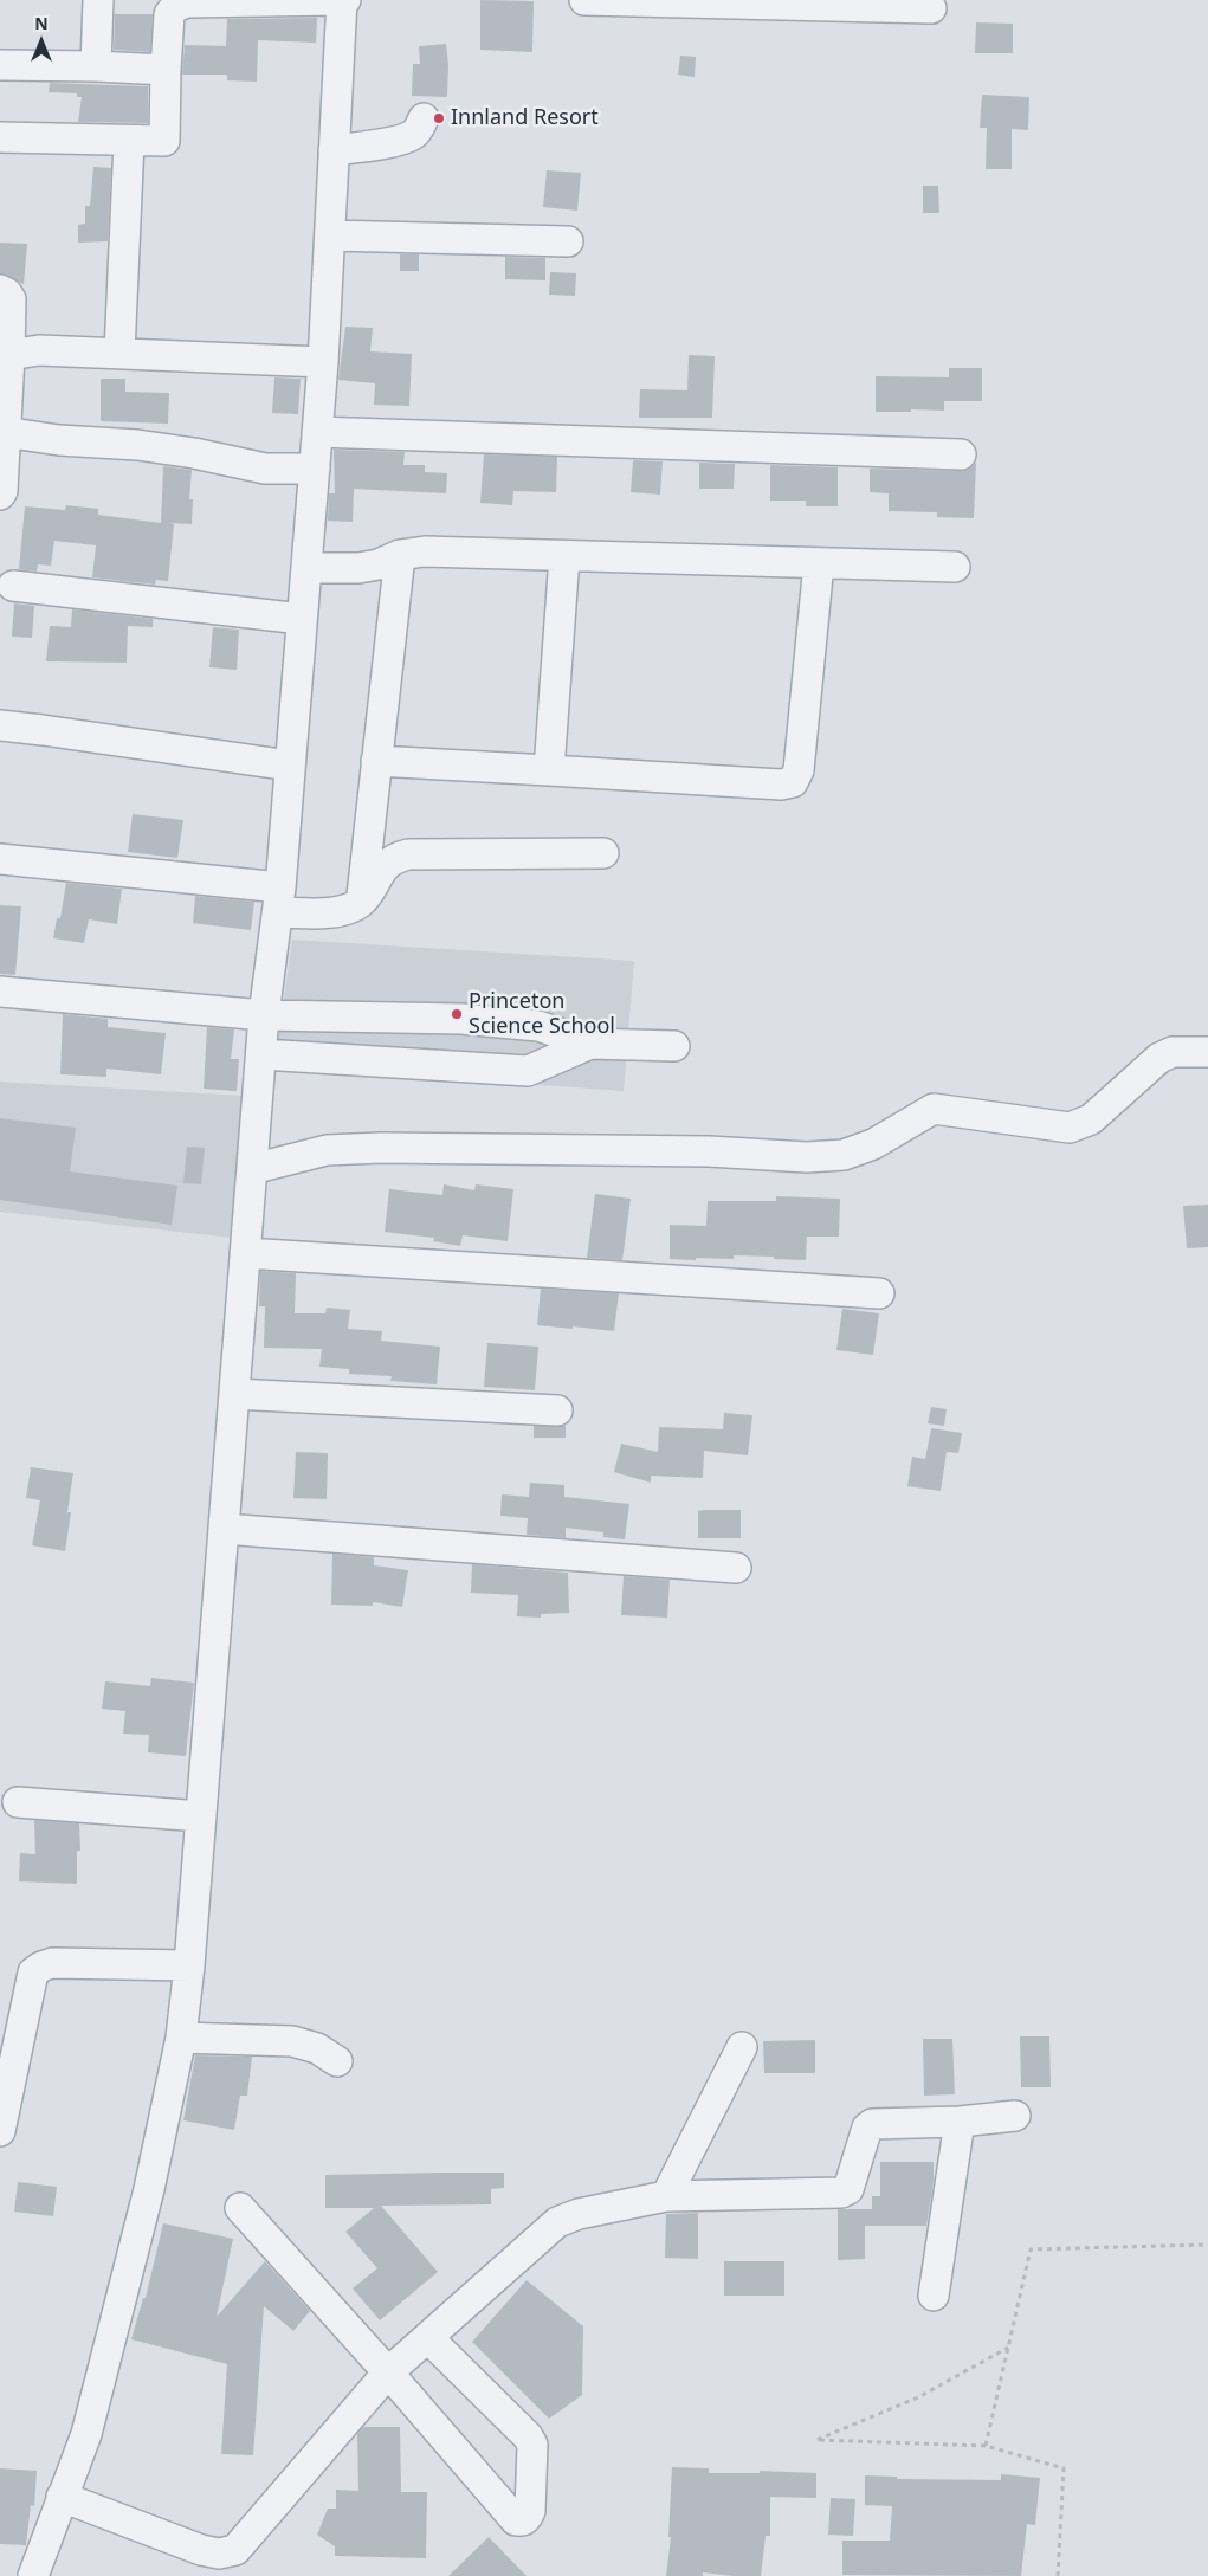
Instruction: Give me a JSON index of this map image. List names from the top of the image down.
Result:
{
  "places": ["Innland Resort", "Princeton Science School"],
  "north": "top"
}
